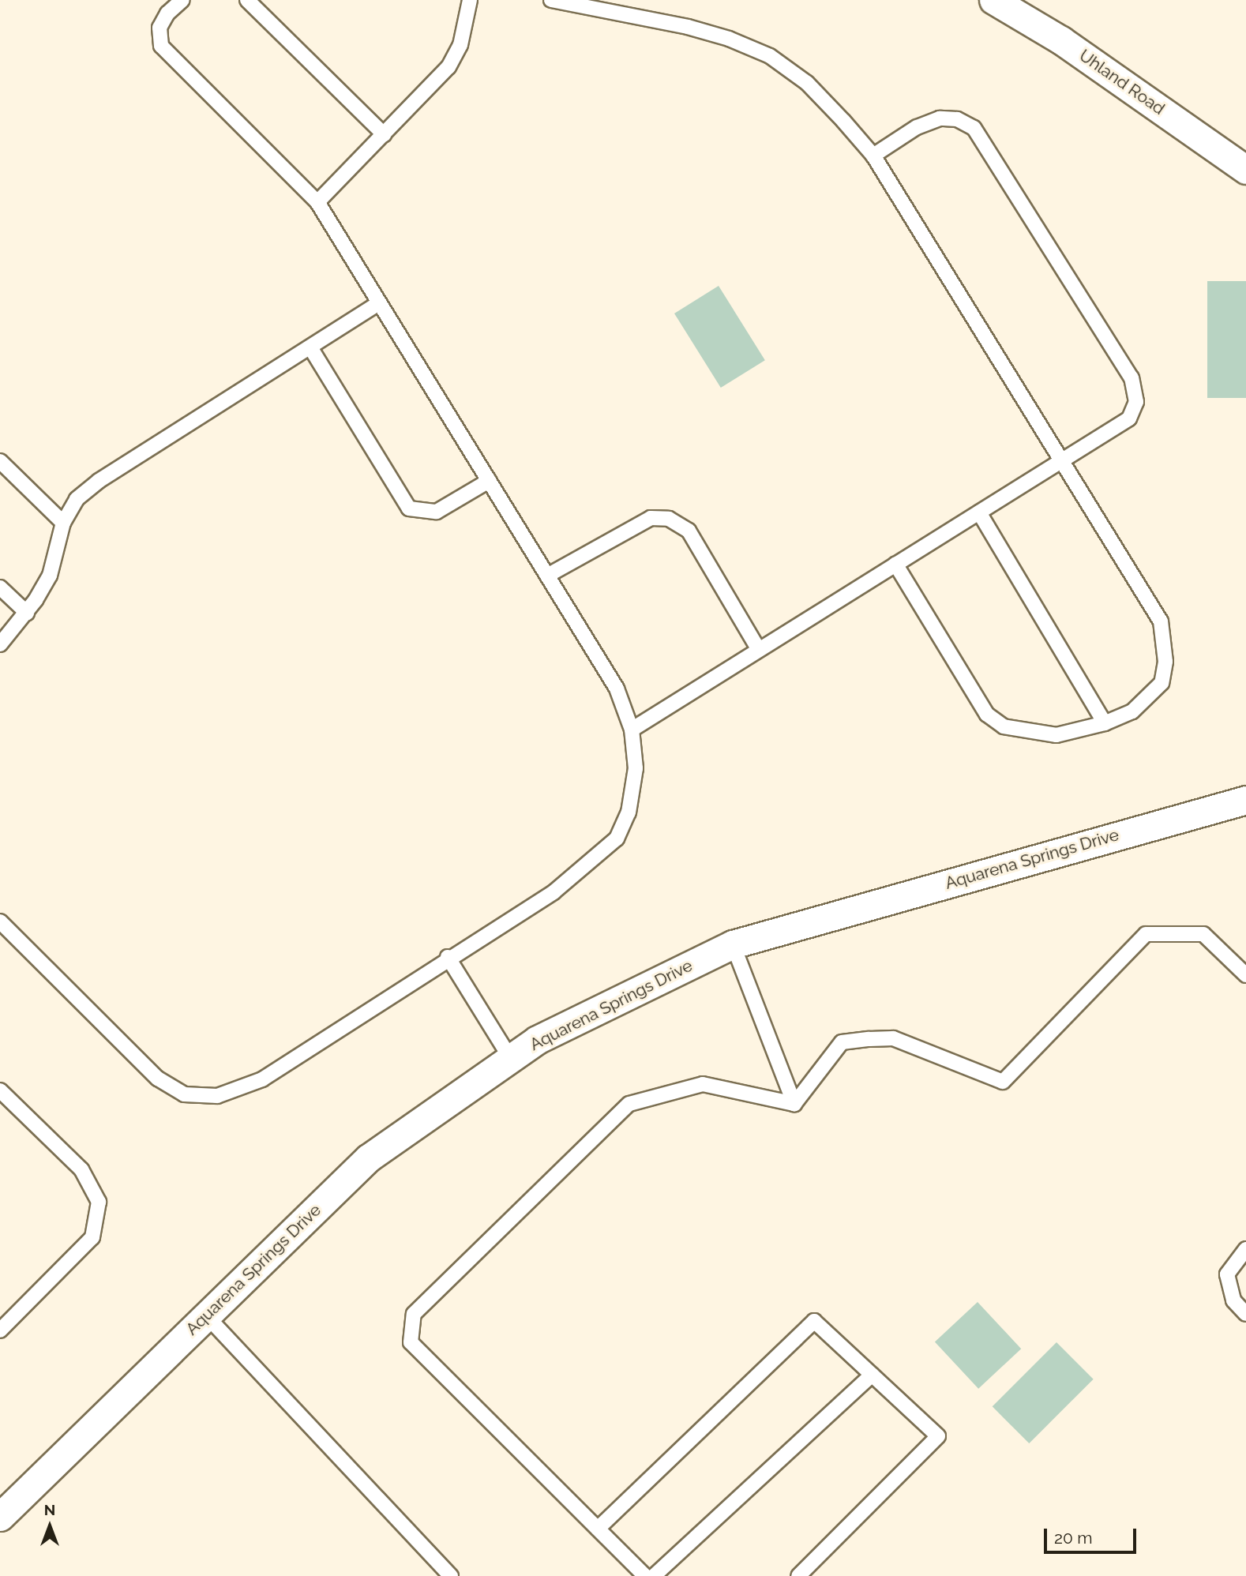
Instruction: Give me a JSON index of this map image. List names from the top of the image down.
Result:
{
  "streets": {
    "street": ["Uhland Road", "Aquarena Springs Drive"]
  },
  "scale_bar": "20 m",
  "north": "top"
}
